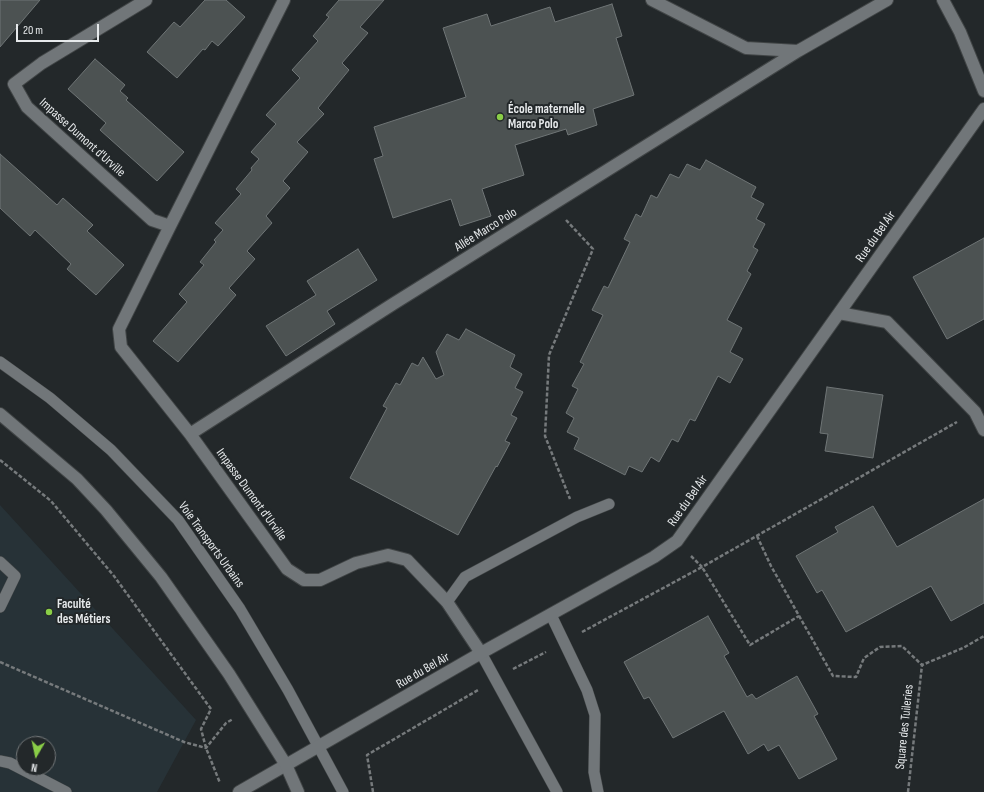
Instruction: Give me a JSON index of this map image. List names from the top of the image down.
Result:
{
  "streets": {
    "street": ["Impasse Dumont d'Urville", "Allée Marco Polo", "Rue du Bel Air"],
    "lane": ["Voie Transports Urbains"],
    "path": ["Square des Tuileries"]
  },
  "crossings": [
    ["Impasse Dumont d'Urville", "Allée Marco Polo"],
    ["Impasse Dumont d'Urville", "Rue du Bel Air"],
    ["Rue du Bel Air", "Voie Transports Urbains"]
  ],
  "places": ["École maternelle Marco Polo", "Faculté des Métiers"],
  "scale_bar": "20 m",
  "north": "bottom"
}
